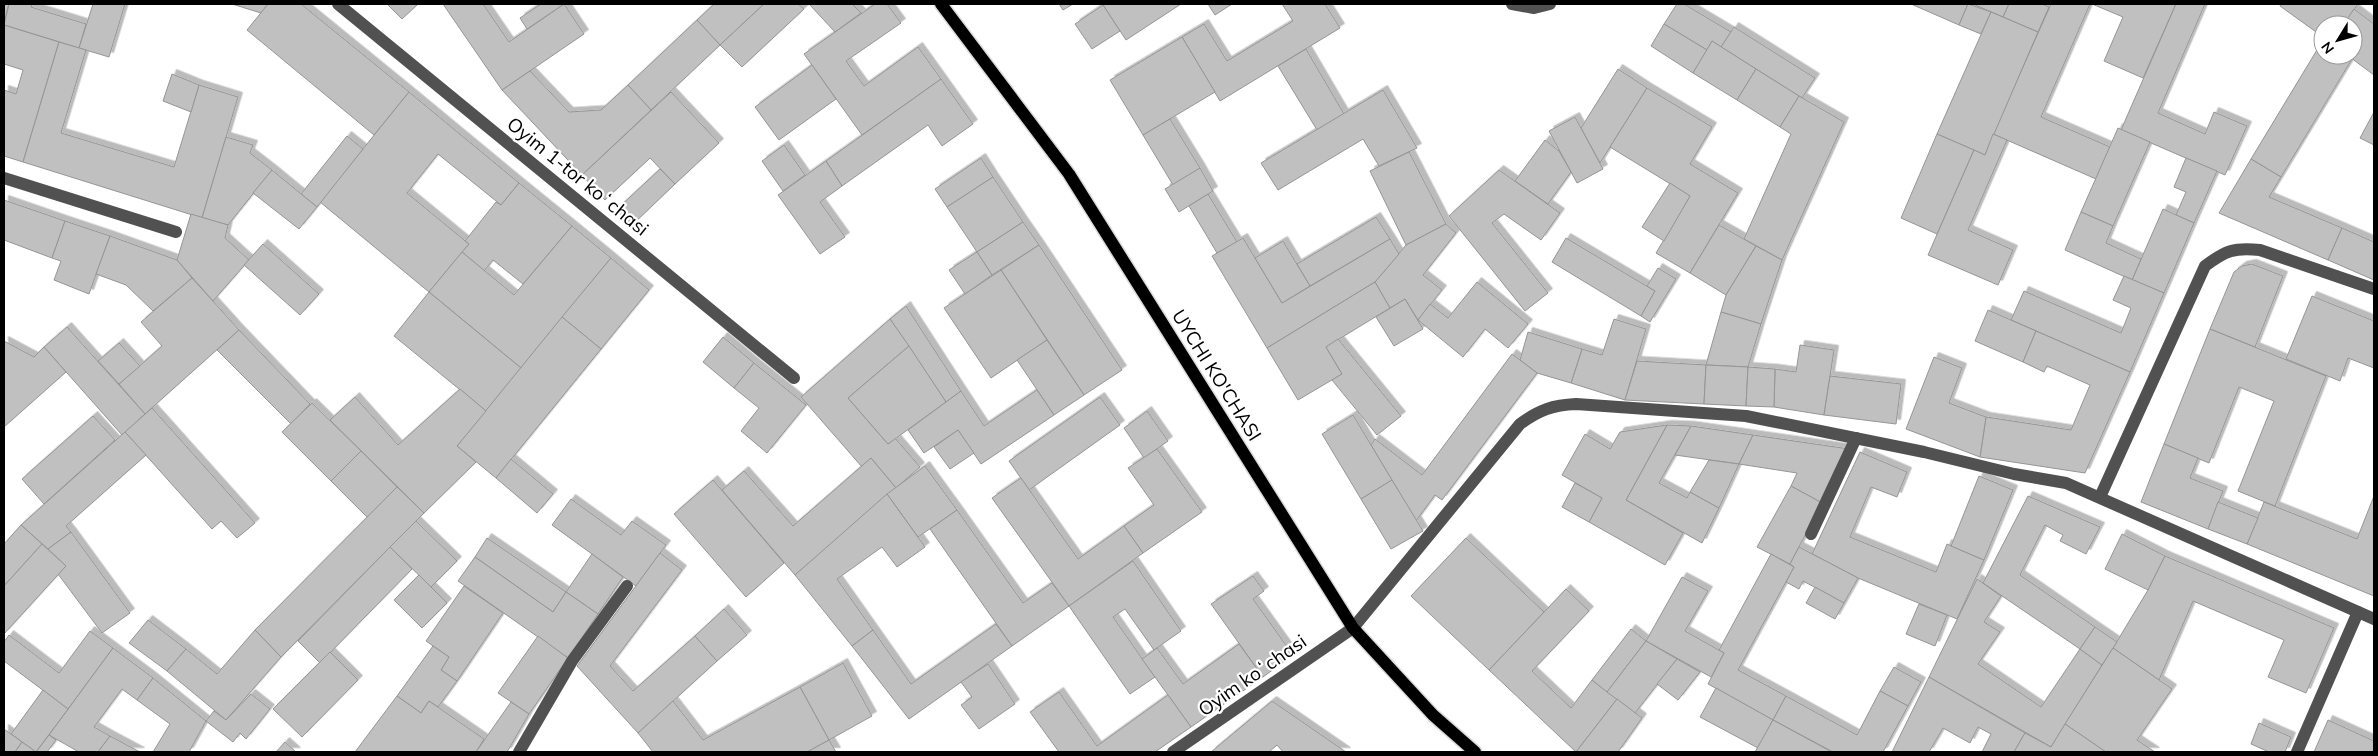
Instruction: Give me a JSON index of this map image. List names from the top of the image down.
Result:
{
  "streets": {
    "main road": ["UYCHI KO'CHASI"],
    "street": ["Oyim 1-tor koʻchasi", "Oyim koʻchasi"]
  },
  "crossings": [
    ["UYCHI KO'CHASI", "Oyim koʻchasi"]
  ],
  "north": "bottom left"
}
